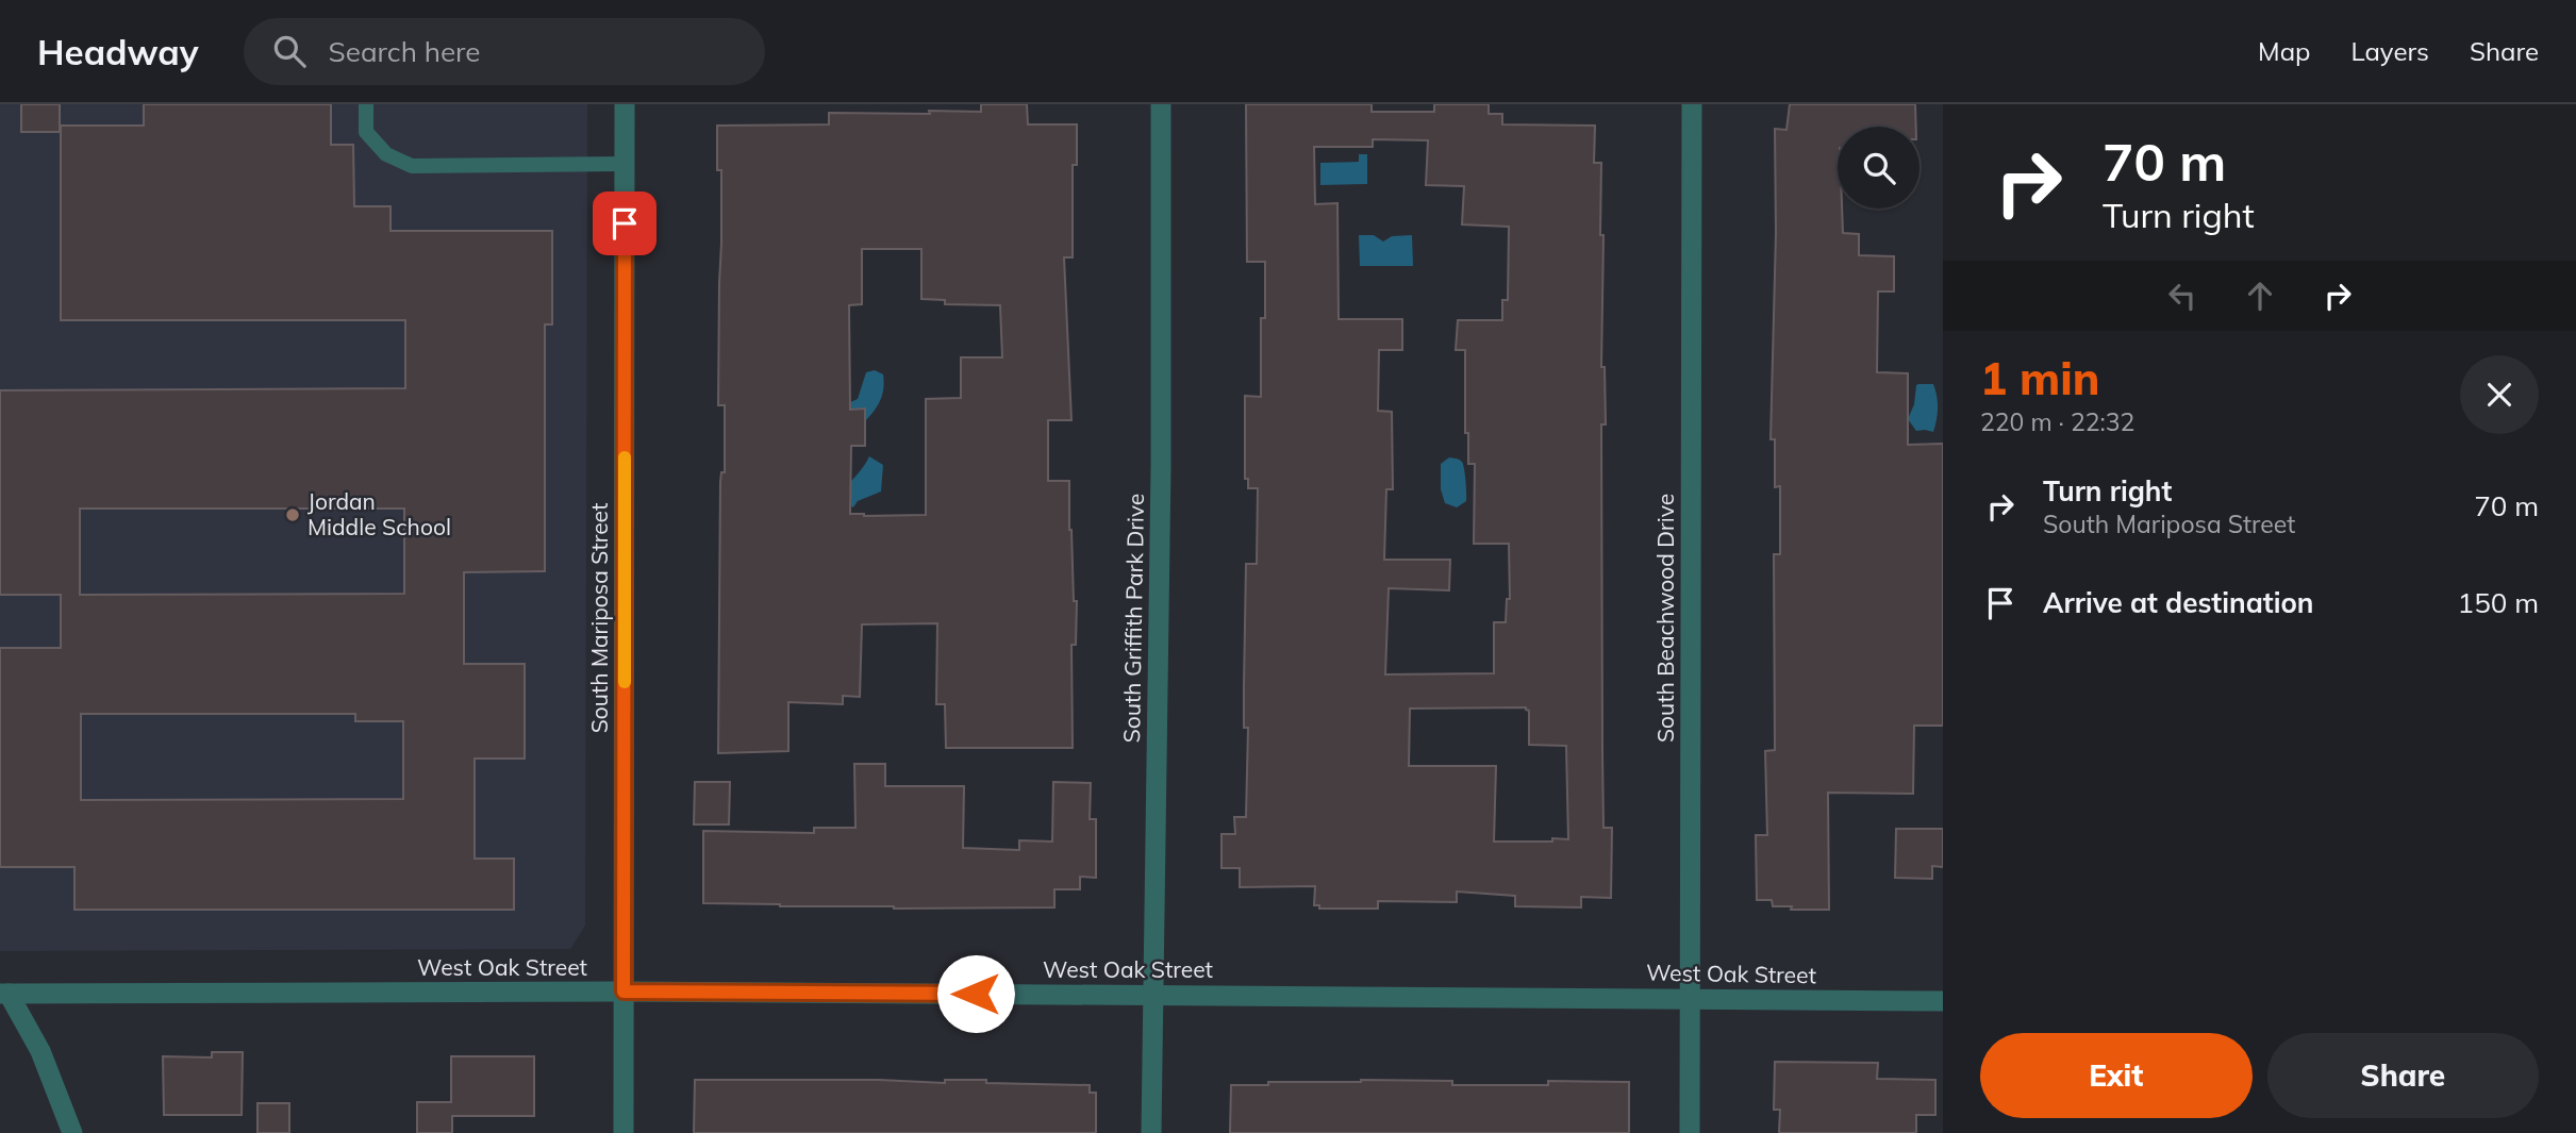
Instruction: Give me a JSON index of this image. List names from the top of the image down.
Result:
{
  "streets": {
    "street": [
      "South Mariposa Street",
      "South Griffith Park Drive",
      "South Beachwood Drive",
      "West Oak Street"
    ]
  },
  "crossings": [
    ["South Mariposa Street", "West Oak Street"],
    ["South Griffith Park Drive", "West Oak Street"],
    ["South Beachwood Drive", "West Oak Street"]
  ],
  "places": ["Jordan Middle School"],
  "page": {
    "header": "Headway",
    "search": "Search here",
    "nav": ["Map", "Layers", "Share"],
    "turn": ["70 m", "Turn right"],
    "heading": ["1 min", "220 m · 22:32"],
    "list": [
      {
        "name": "Turn right",
        "note": "South Mariposa Street",
        "value": "70 m"
      },
      {
        "name": "Arrive at destination",
        "value": "150 m"
      }
    ],
    "buttons": ["Exit", "Share"]
  }
}
